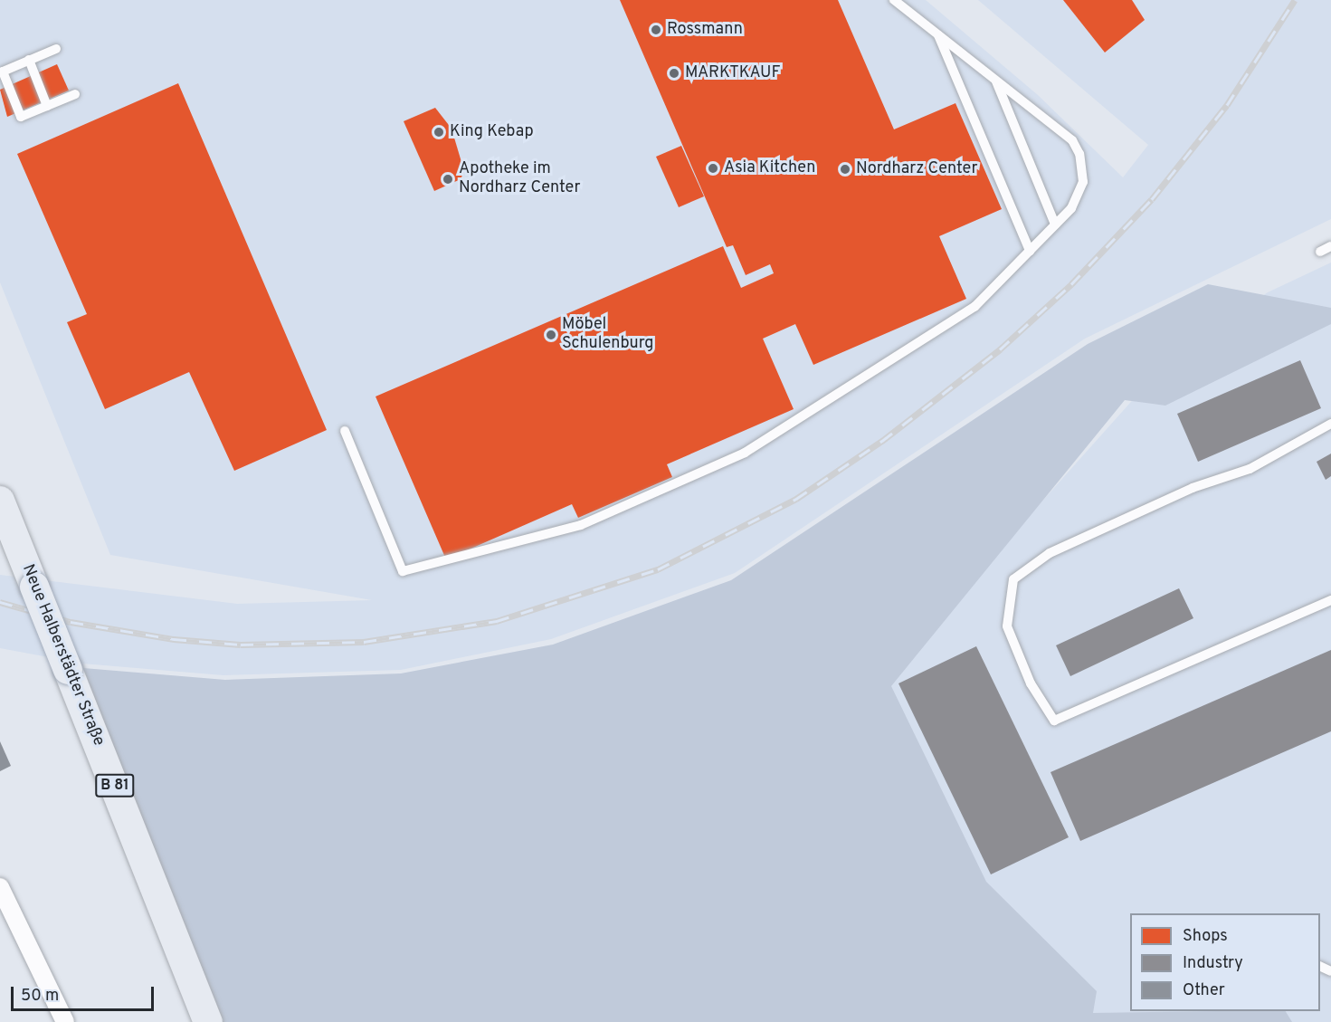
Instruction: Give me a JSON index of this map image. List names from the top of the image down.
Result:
{
  "streets": {
    "main road": ["Neue Halberstädter Straße", "B 81"]
  },
  "places": [
    "Rossmann",
    "MARKTKAUF",
    "King Kebap",
    "Asia Kitchen",
    "Nordharz Center",
    "Apotheke im Nordharz Center",
    "Möbel Schulenburg"
  ],
  "legend": ["Shops", "Industry", "Other"],
  "scale_bar": "50 m"
}
